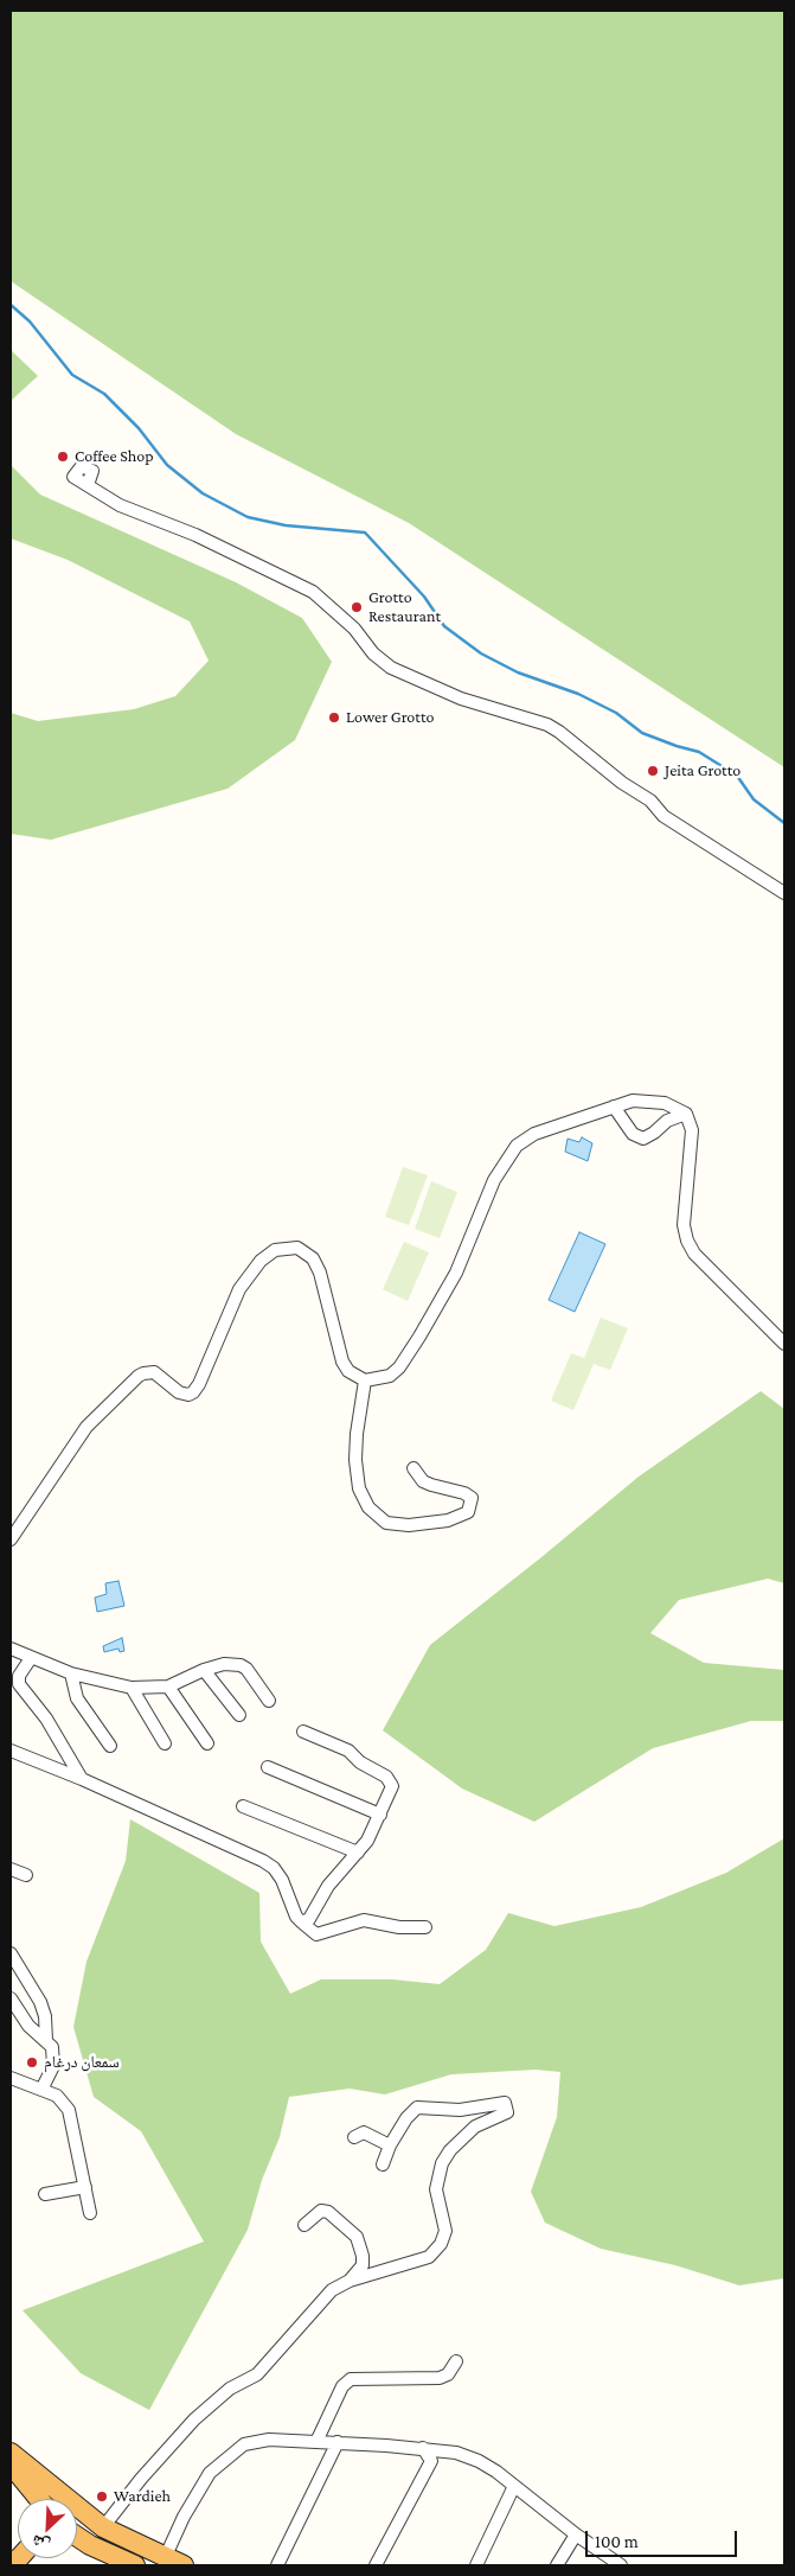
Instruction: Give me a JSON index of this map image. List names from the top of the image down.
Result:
{
  "places": [
    "Coffee Shop",
    "Grotto Restaurant",
    "Lower Grotto",
    "Jeita Grotto",
    "سمعان درغام",
    "Wardieh"
  ],
  "scale_bar": "100 m",
  "north": "bottom left"
}
